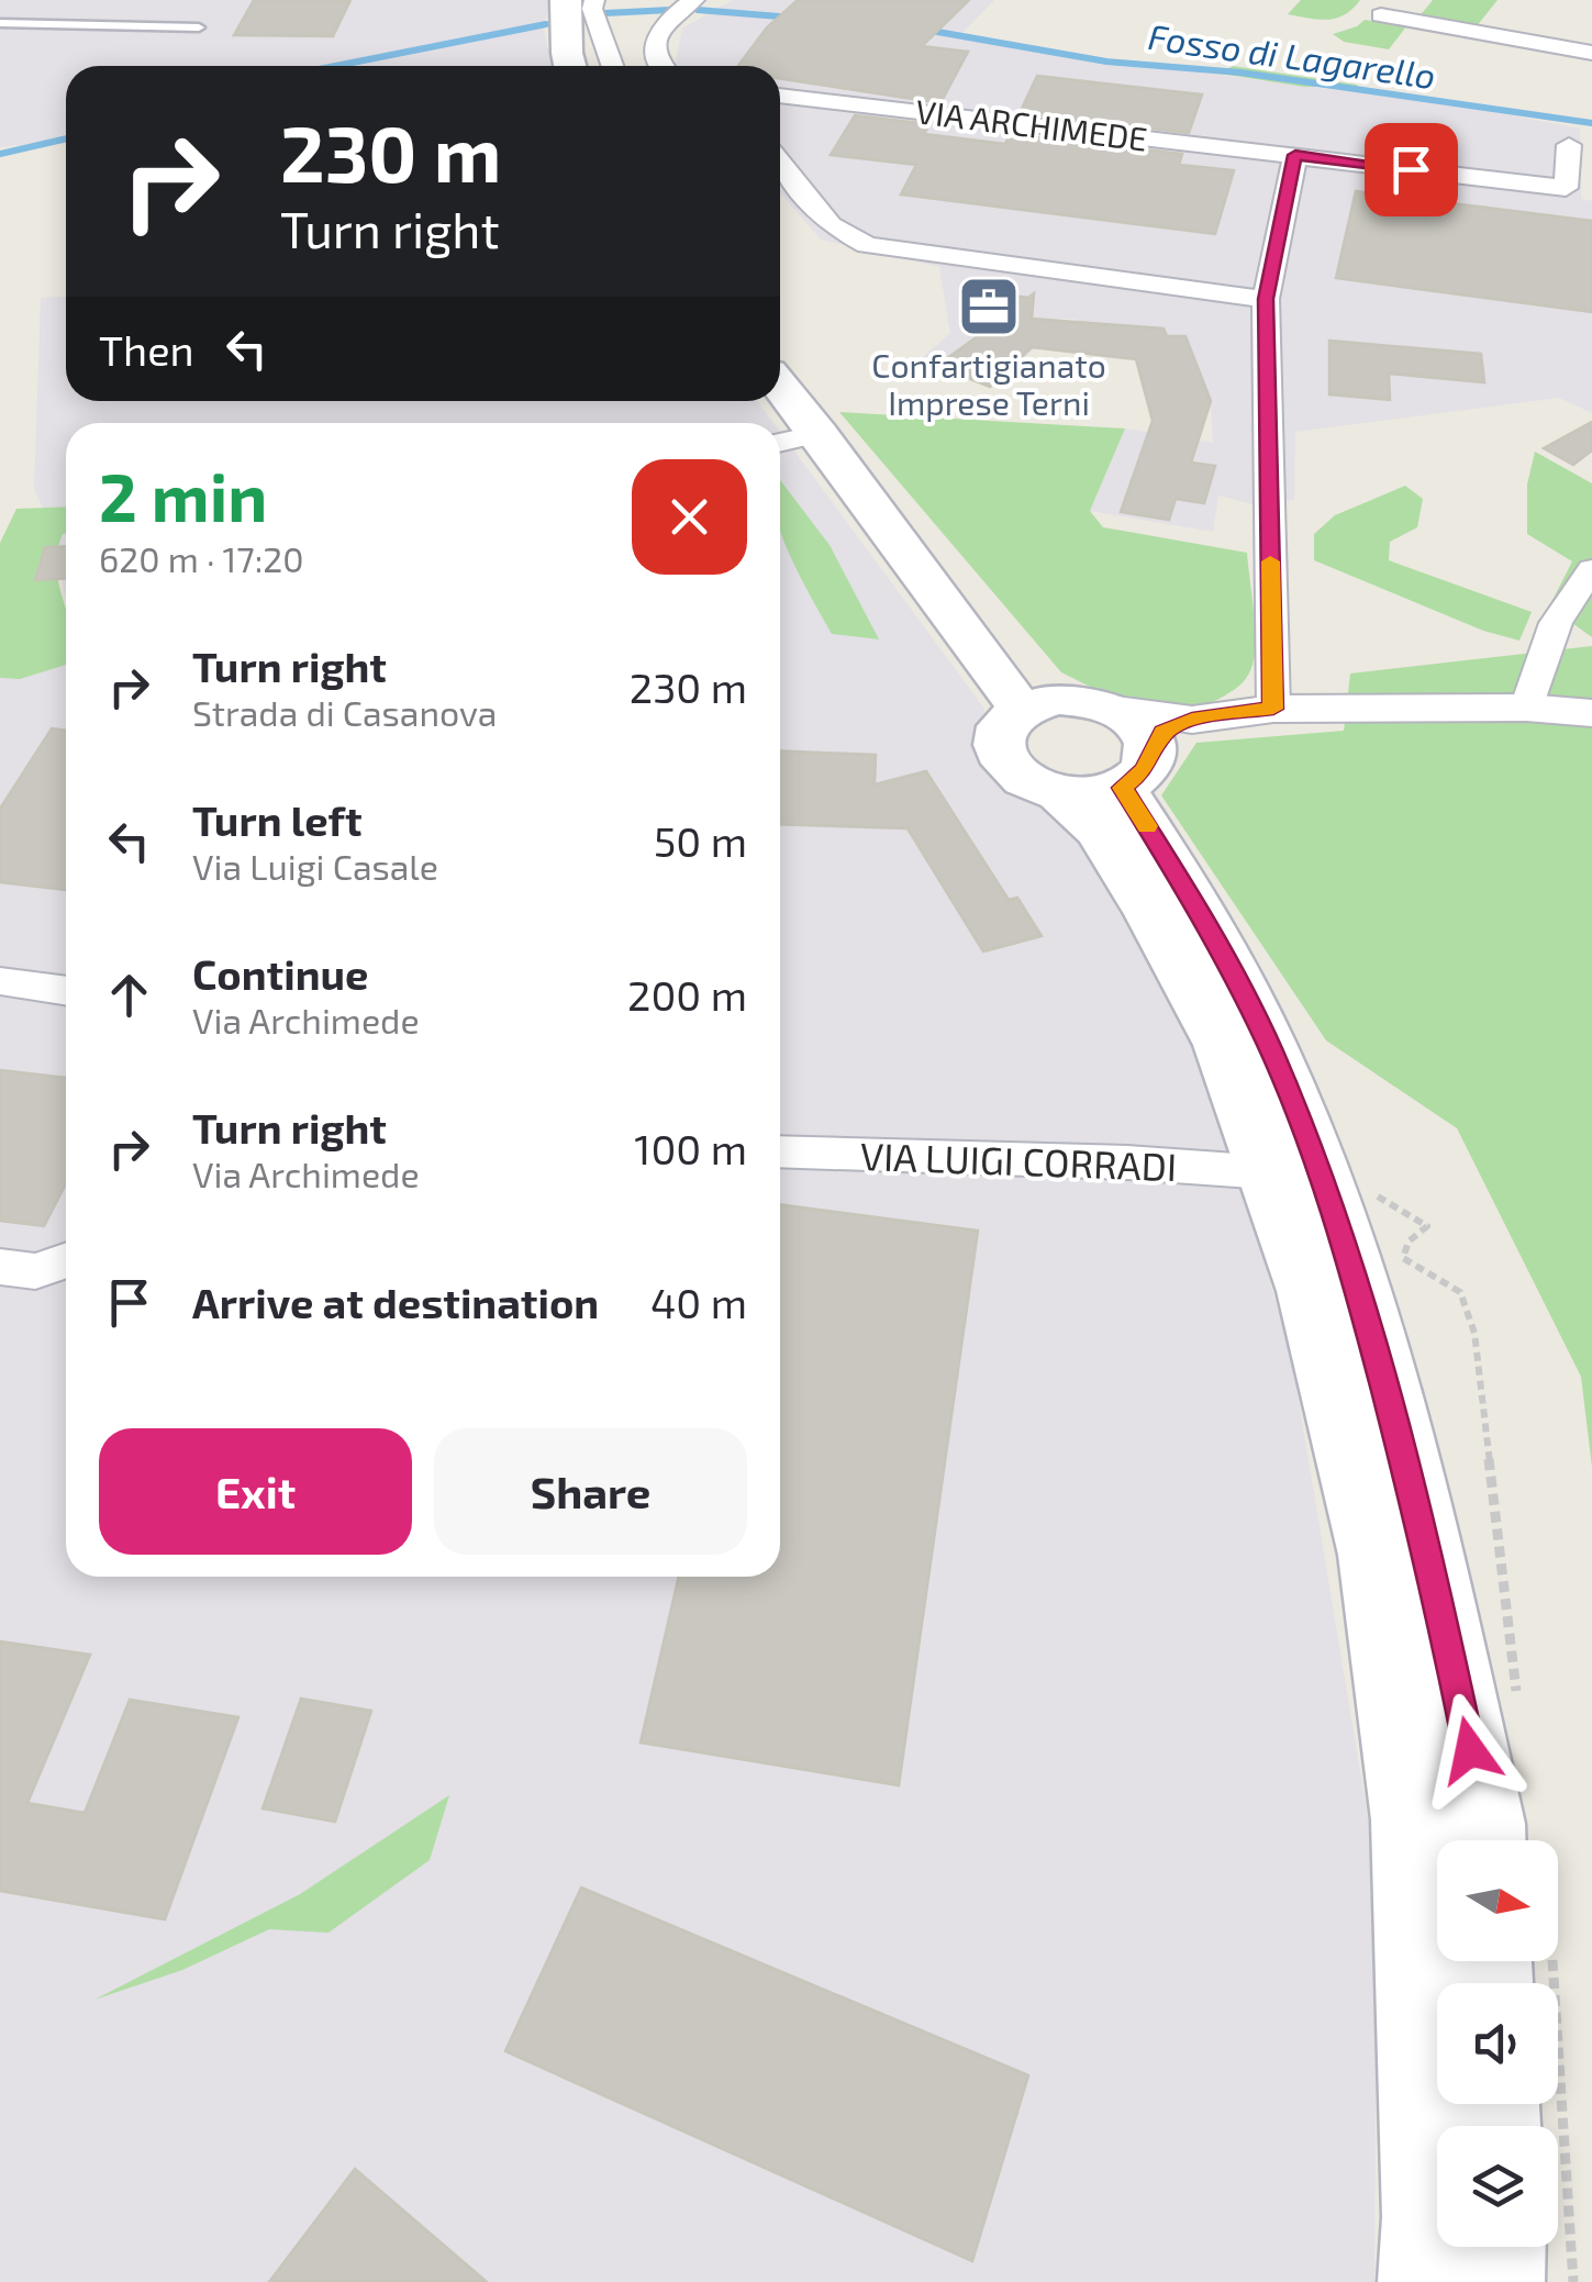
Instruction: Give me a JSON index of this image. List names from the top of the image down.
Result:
{
  "streets": {
    "street": ["VIA ARCHIMEDE", "VIA LUIGI CORRADI"]
  },
  "water": ["Fosso di Lagarello"],
  "places": {
    "office": ["Confartigianato Imprese Terni"]
  },
  "north": "right",
  "page": {
    "turn": ["230 m", "Turn right"],
    "then": "Then",
    "heading": ["2 min", "620 m · 17:20"],
    "list": [
      {
        "name": "Turn right",
        "note": "Strada di Casanova",
        "value": "230 m"
      },
      {
        "name": "Turn left",
        "note": "Via Luigi Casale",
        "value": "50 m"
      },
      {
        "name": "Continue",
        "note": "Via Archimede",
        "value": "200 m"
      },
      {
        "name": "Turn right",
        "note": "Via Archimede",
        "value": "100 m"
      },
      {
        "name": "Arrive at destination",
        "value": "40 m"
      }
    ],
    "buttons": ["Exit", "Share"]
  }
}
